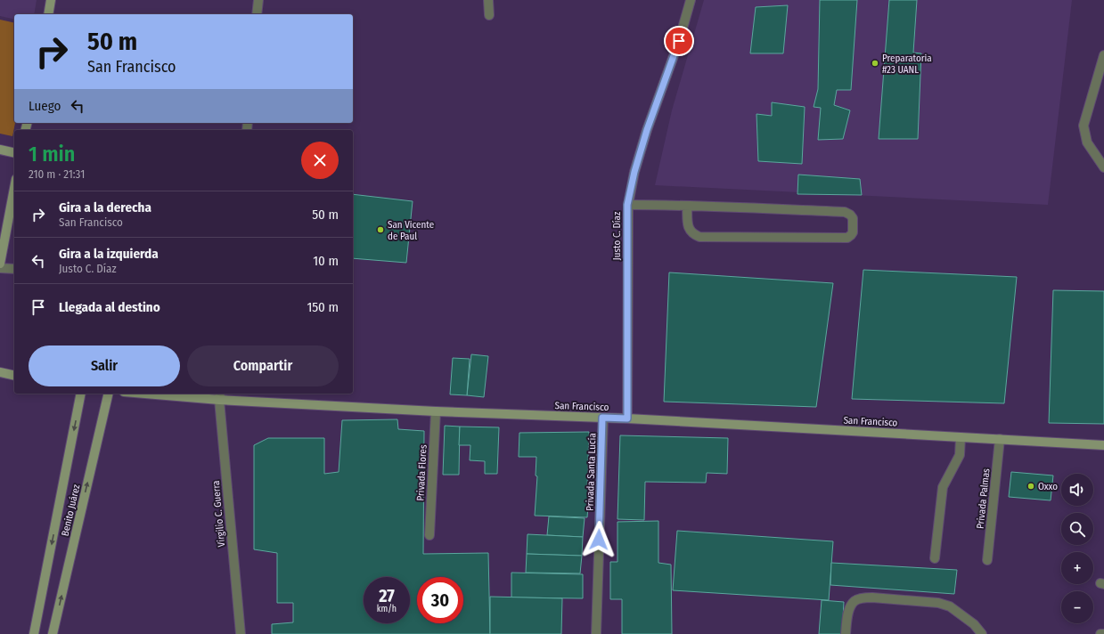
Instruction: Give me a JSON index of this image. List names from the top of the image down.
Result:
{
  "streets": {
    "street": [
      "Justo C. Díaz",
      "San Francisco",
      "Privada Santa Lucía",
      "Privada Flores",
      "Privada Palmas",
      "Benito Juárez",
      "Virgilio C. Guerra"
    ]
  },
  "crossings": [
    ["Justo C. Díaz", "San Francisco"],
    ["San Francisco", "Privada Santa Lucía"],
    ["San Francisco", "Privada Flores"],
    ["San Francisco", "Privada Palmas"],
    ["San Francisco", "Virgilio C. Guerra"]
  ],
  "places": ["Preparatoria #23 UANL", "San Vicente de Paul", "Oxxo"],
  "page": {
    "turn": ["50 m", "San Francisco"],
    "then": "Luego",
    "heading": ["1 min", "210 m · 21:31"],
    "list": [
      {
        "name": "Gira a la derecha",
        "note": "San Francisco",
        "value": "50 m"
      },
      {
        "name": "Gira a la izquierda",
        "note": "Justo C. Díaz",
        "value": "10 m"
      },
      {
        "name": "Llegada al destino",
        "value": "150 m"
      }
    ],
    "buttons": ["Salir", "Compartir"],
    "map_buttons": ["+", "−"],
    "speed": "27 km/h",
    "limit": "30"
  }
}
